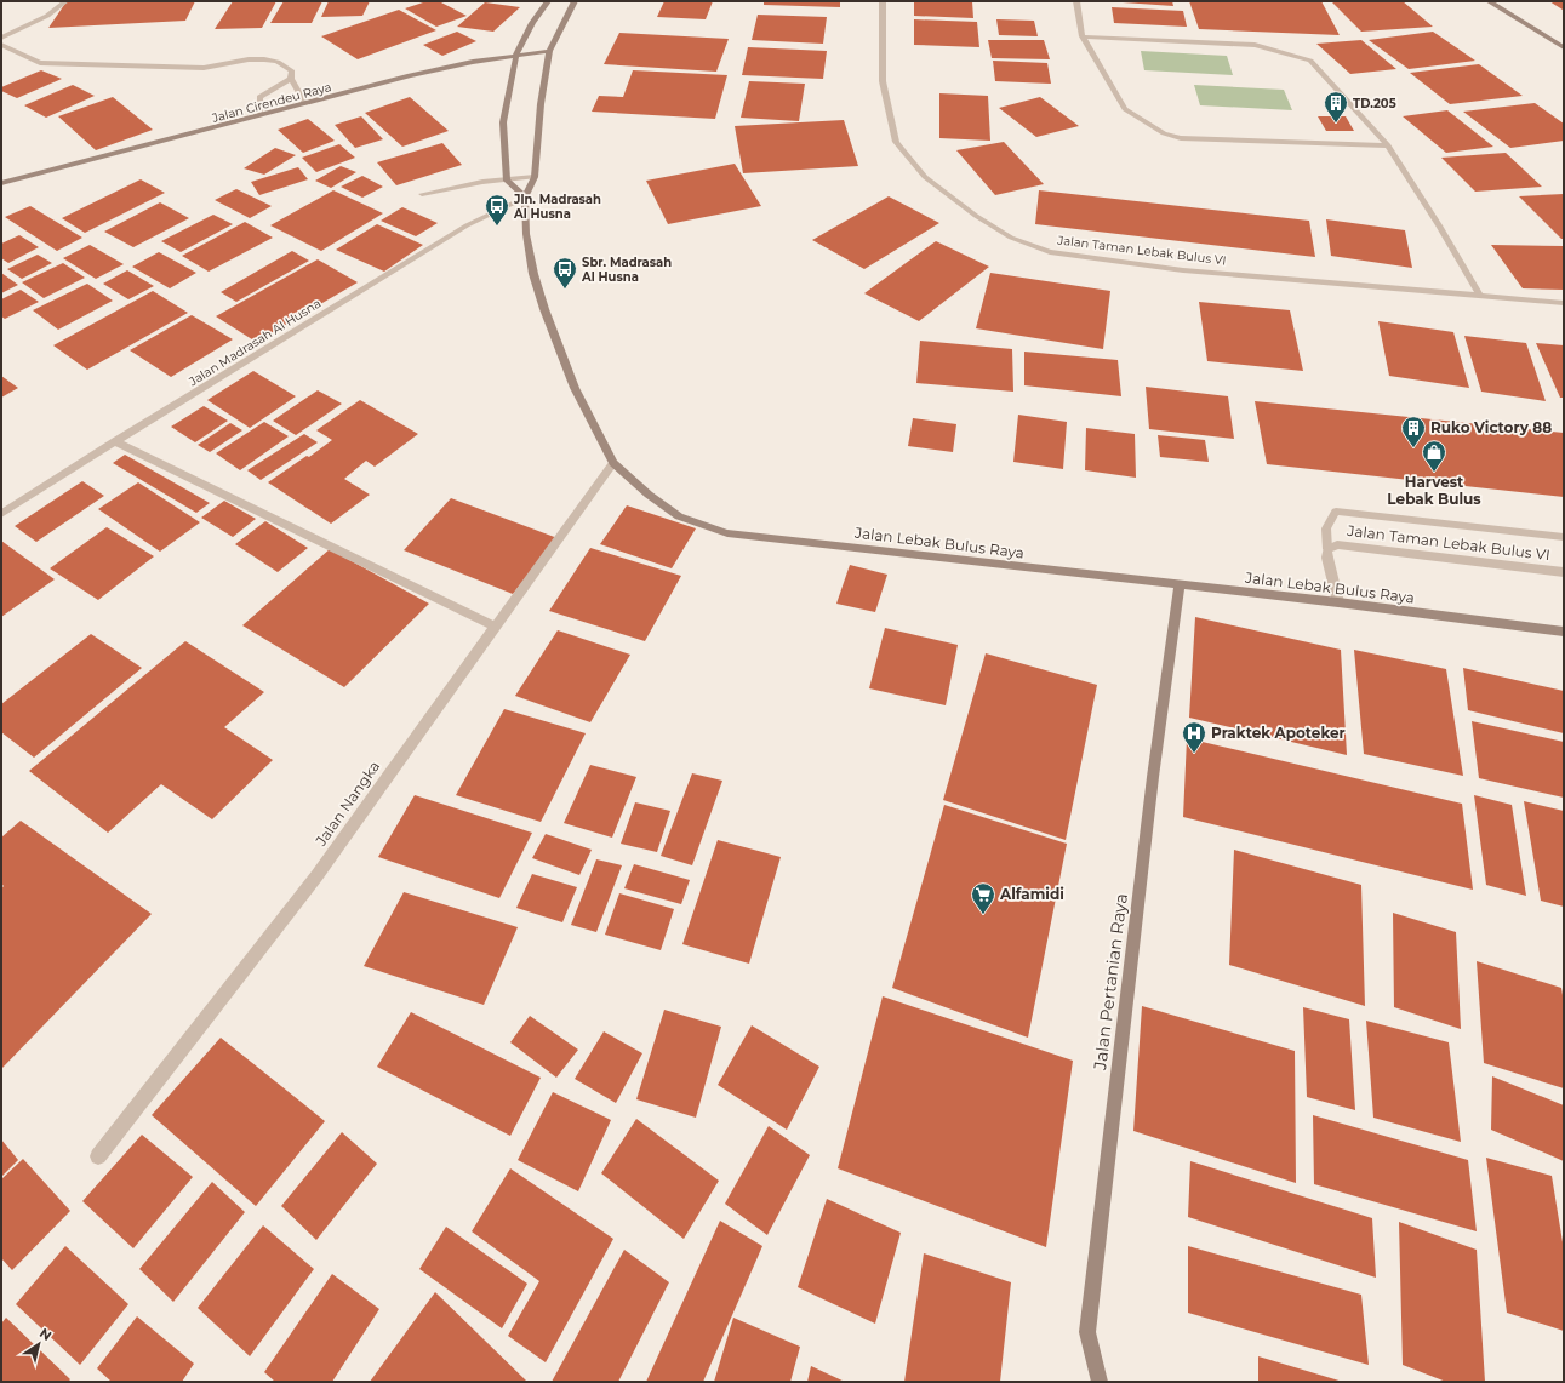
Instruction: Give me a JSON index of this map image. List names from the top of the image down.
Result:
{
  "streets": {
    "main road": ["Jalan Cirendeu Raya", "Jalan Lebak Bulus Raya", "Jalan Pertanian Raya"],
    "street": ["Jalan Taman Lebak Bulus VI", "Jalan Madrasah Al Husna", "Jalan Nangka"]
  },
  "crossings": [
    ["Jalan Cirendeu Raya", "Jalan Lebak Bulus Raya"],
    ["Jalan Taman Lebak Bulus VI", "Jalan Lebak Bulus Raya"],
    ["Jalan Madrasah Al Husna", "Jalan Lebak Bulus Raya"],
    ["Jalan Lebak Bulus Raya", "Jalan Nangka"],
    ["Jalan Lebak Bulus Raya", "Jalan Pertanian Raya"]
  ],
  "places": {
    "building": ["TD.205", "Ruko Victory 88"],
    "bus stop": ["Jln. Madrasah Al Husna", "Sbr. Madrasah Al Husna"],
    "shop": ["Harvest Lebak Bulus"],
    "hospital": ["Praktek Apoteker"],
    "supermarket": ["Alfamidi"]
  },
  "north": "top right"
}
